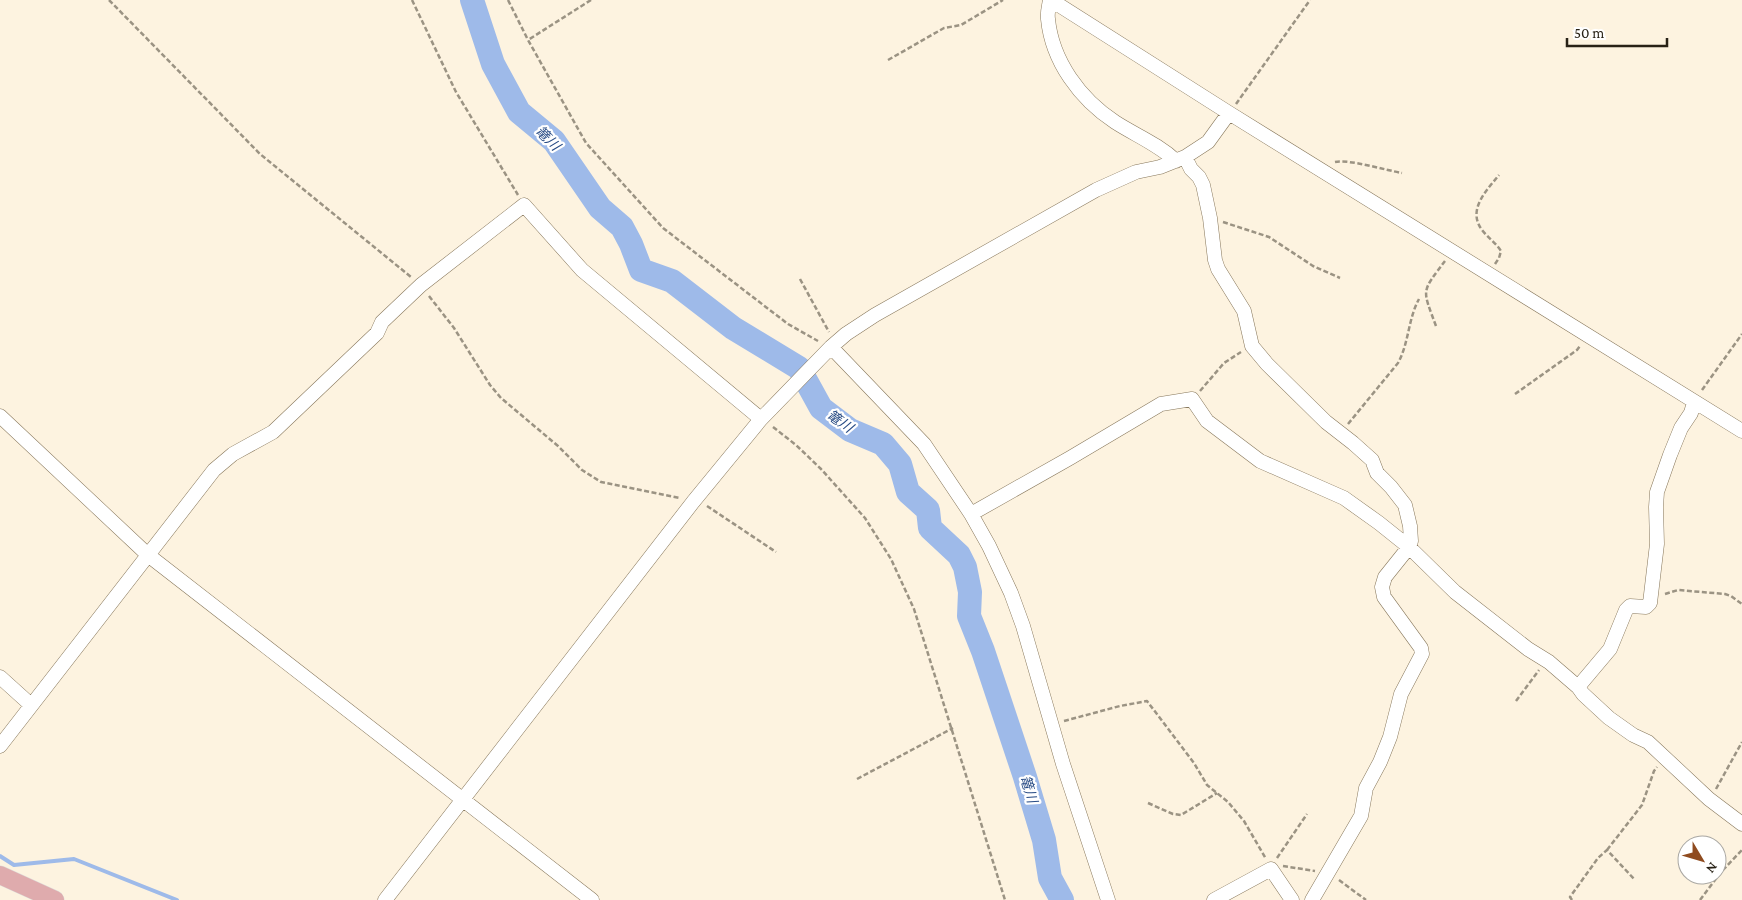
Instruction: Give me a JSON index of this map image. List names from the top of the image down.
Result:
{
  "water": ["篭川"],
  "scale_bar": "50 m",
  "north": "bottom right"
}
